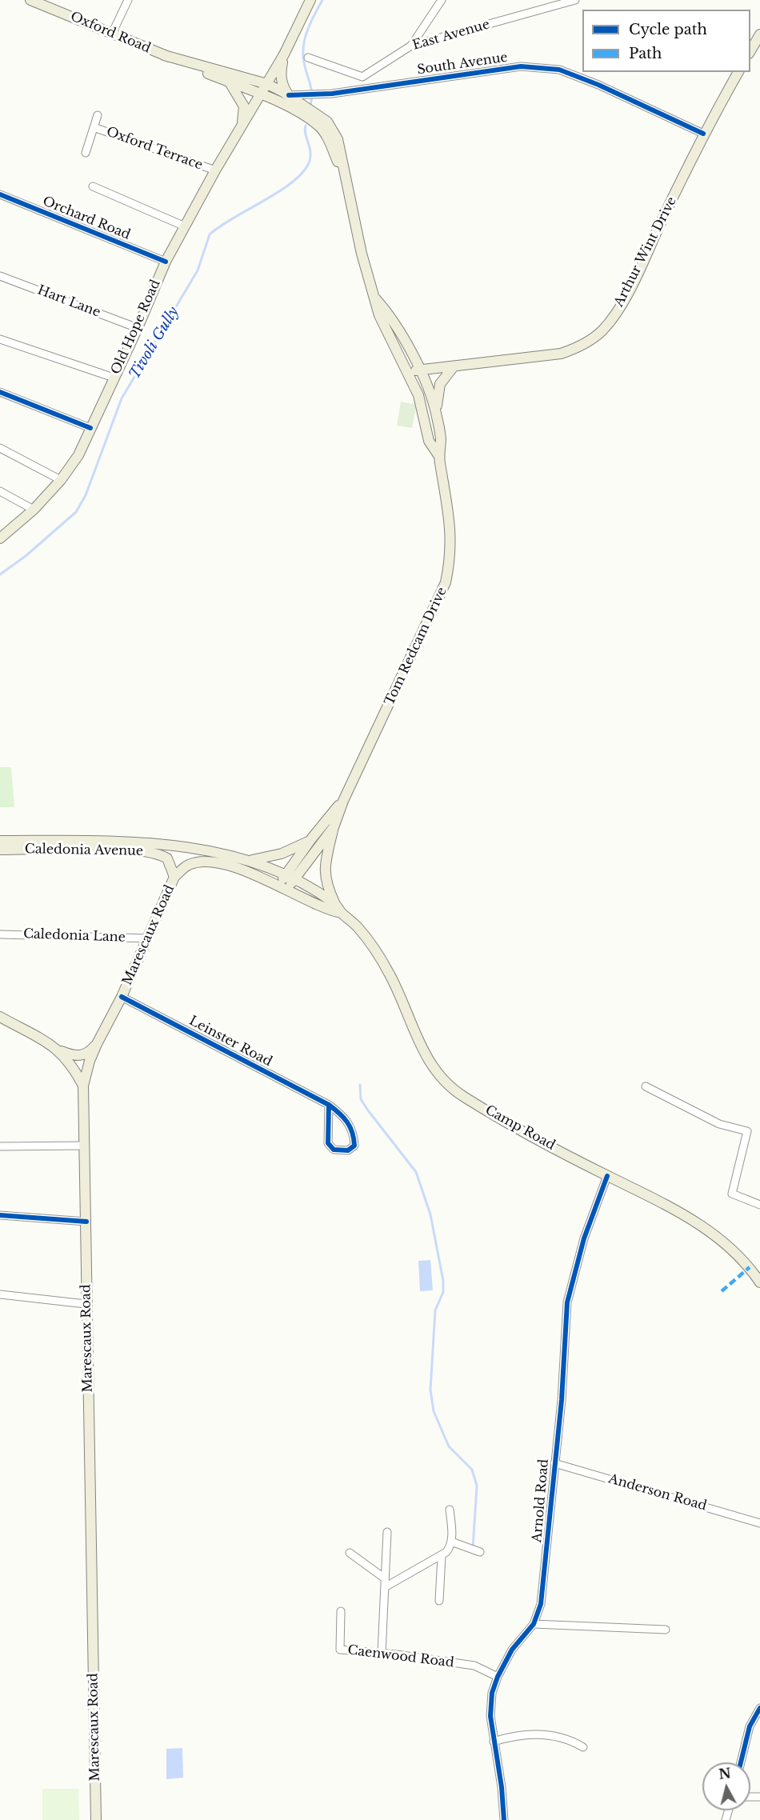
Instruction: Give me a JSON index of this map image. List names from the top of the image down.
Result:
{
  "streets": {
    "main road": [
      "Oxford Road",
      "Arthur Wint Drive",
      "Old Hope Road",
      "Tom Redcam Drive",
      "Caledonia Avenue",
      "Marescaux Road",
      "Camp Road"
    ],
    "street": [
      "East Avenue",
      "South Avenue",
      "Oxford Terrace",
      "Orchard Road",
      "Hart Lane",
      "Caledonia Lane",
      "Leinster Road",
      "Anderson Road",
      "Arnold Road",
      "Caenwood Road"
    ]
  },
  "crossings": [
    ["Oxford Road", "Old Hope Road"],
    ["Oxford Road", "Tom Redcam Drive"],
    ["South Avenue", "Arthur Wint Drive"],
    ["South Avenue", "Tom Redcam Drive"],
    ["Oxford Terrace", "Old Hope Road"],
    ["Orchard Road", "Old Hope Road"],
    ["Arthur Wint Drive", "Tom Redcam Drive"],
    ["Hart Lane", "Old Hope Road"],
    ["Old Hope Road", "Tom Redcam Drive"],
    ["Tom Redcam Drive", "Caledonia Avenue"],
    ["Tom Redcam Drive", "Camp Road"],
    ["Caledonia Avenue", "Marescaux Road"],
    ["Caledonia Avenue", "Camp Road"],
    ["Marescaux Road", "Caledonia Lane"],
    ["Marescaux Road", "Leinster Road"],
    ["Camp Road", "Arnold Road"],
    ["Anderson Road", "Arnold Road"],
    ["Arnold Road", "Caenwood Road"]
  ],
  "water": ["Tivoli Gully"],
  "legend": ["Cycle path", "Path"],
  "north": "top"
}
